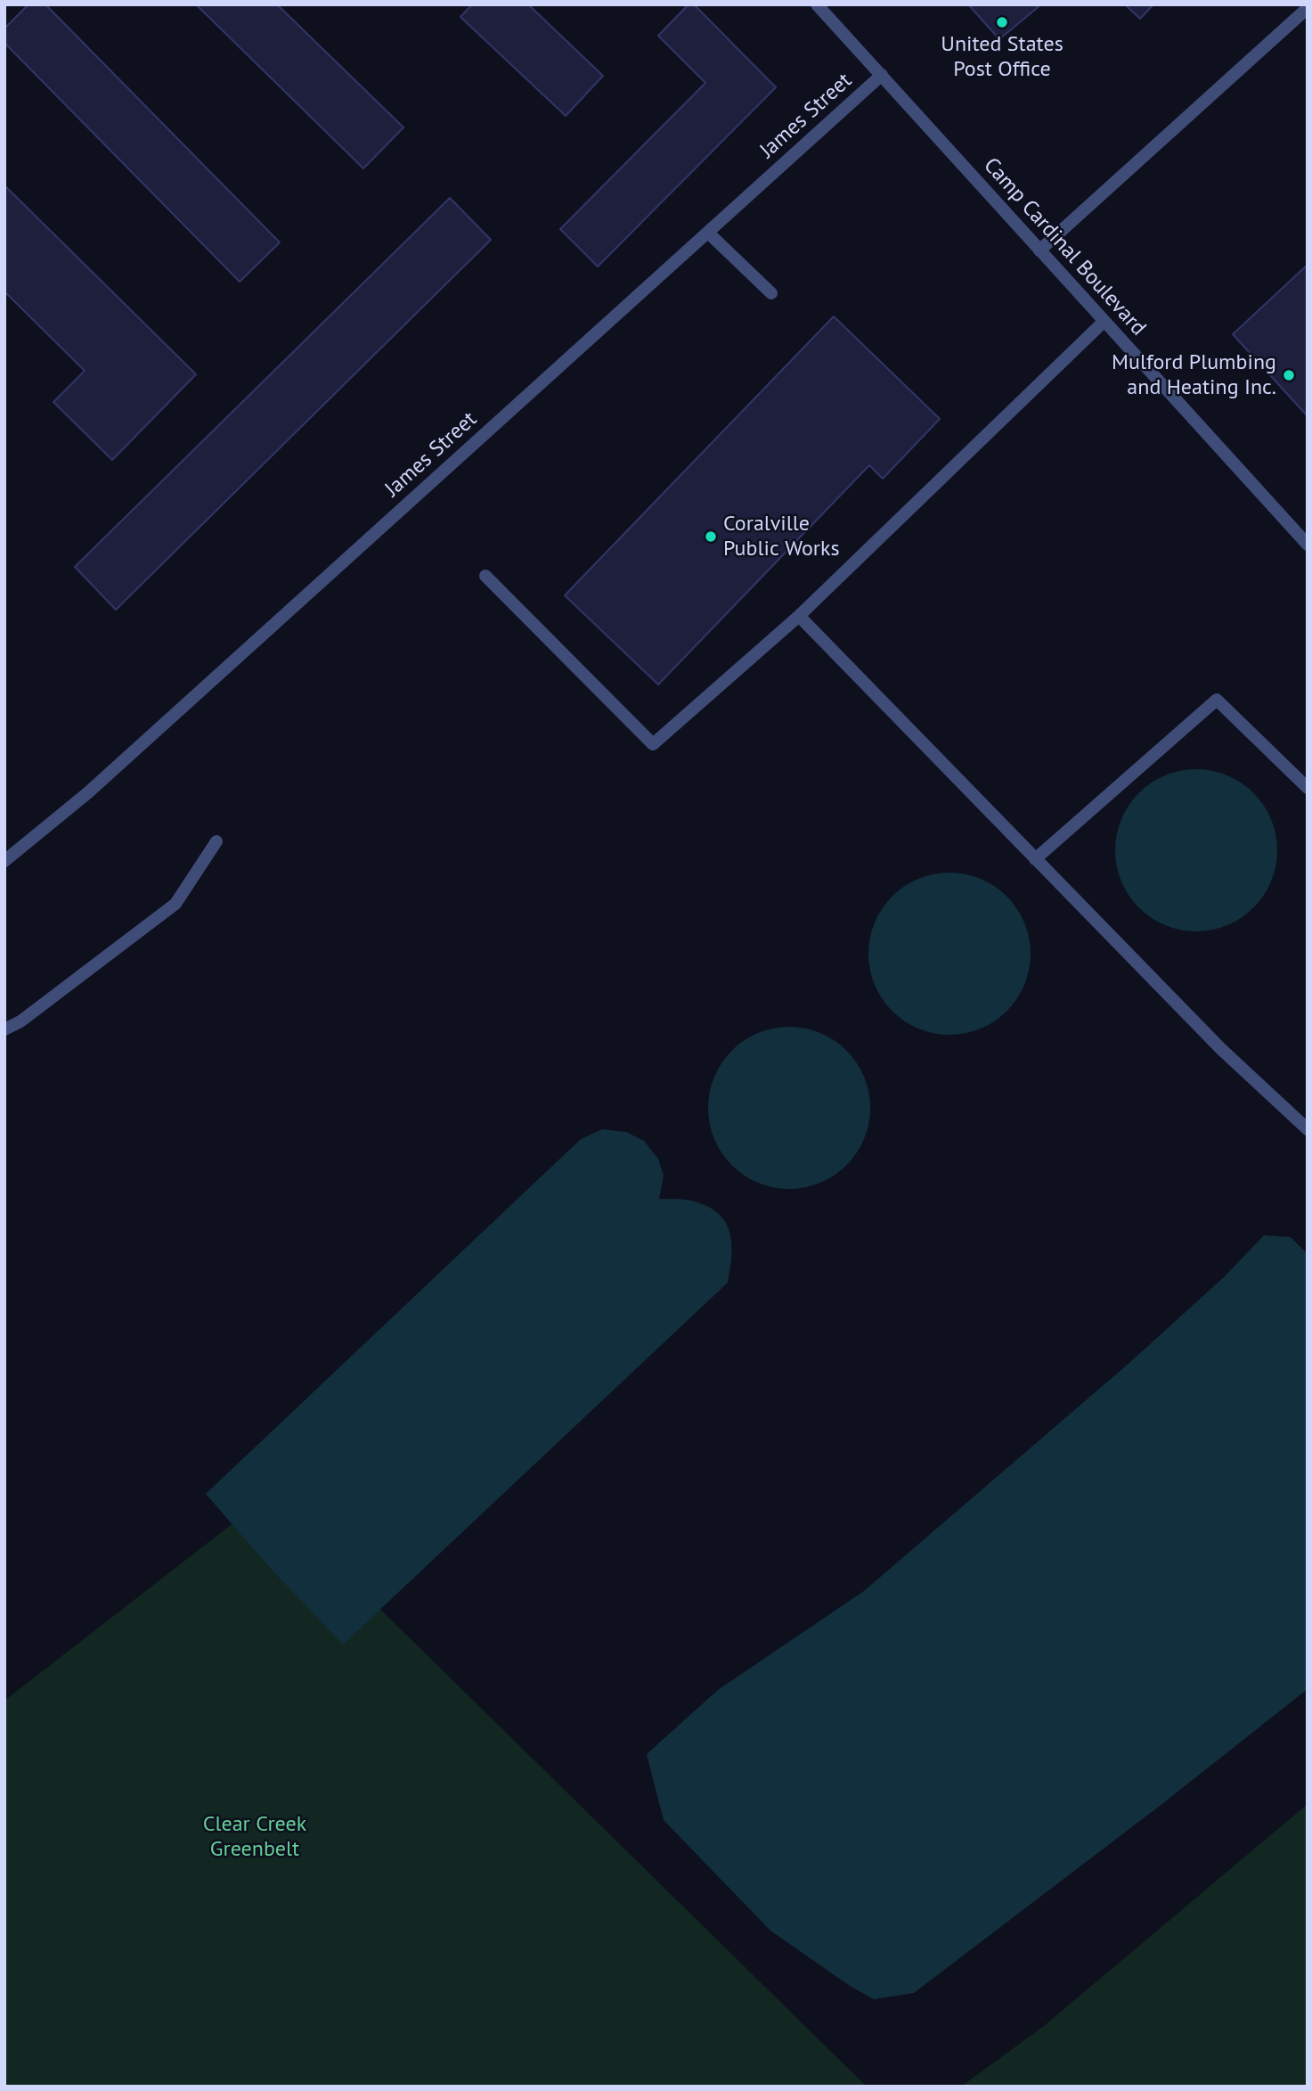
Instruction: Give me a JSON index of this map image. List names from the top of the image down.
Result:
{
  "streets": {
    "street": ["James Street", "Camp Cardinal Boulevard"]
  },
  "crossings": [
    ["James Street", "Camp Cardinal Boulevard"]
  ],
  "parks": ["Clear Creek Greenbelt"],
  "places": ["United States Post Office", "Mulford Plumbing and Heating Inc.", "Coralville Public Works"]
}
